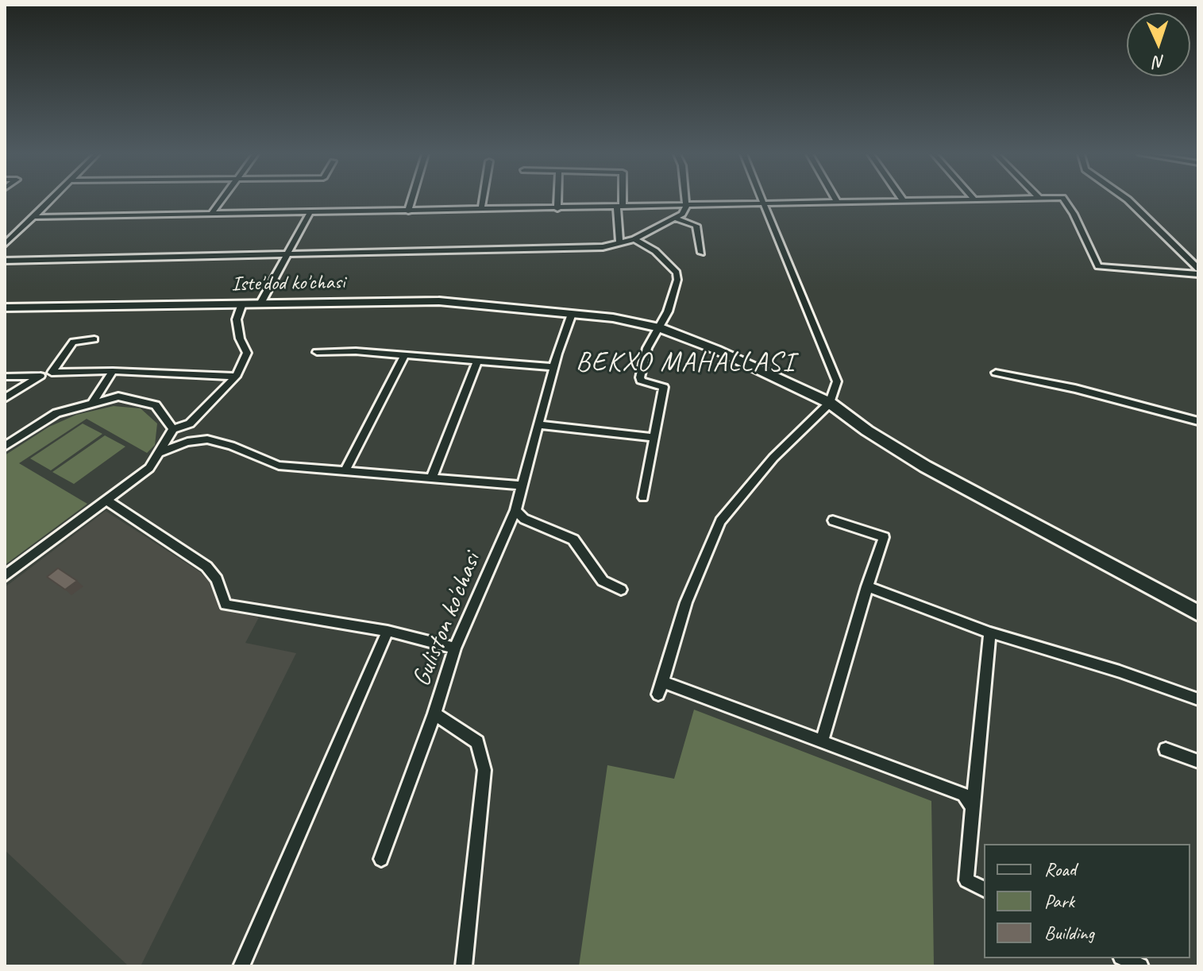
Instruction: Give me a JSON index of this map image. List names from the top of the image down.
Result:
{
  "streets": {
    "street": ["Iste'dod ko'chasi", "Guliston ko'chasi"]
  },
  "crossings": [
    ["Iste'dod ko'chasi", "Guliston ko'chasi"]
  ],
  "districts": ["BEKXO MAHALLASI"],
  "legend": ["Road", "Park", "Building"],
  "north": "bottom"
}
